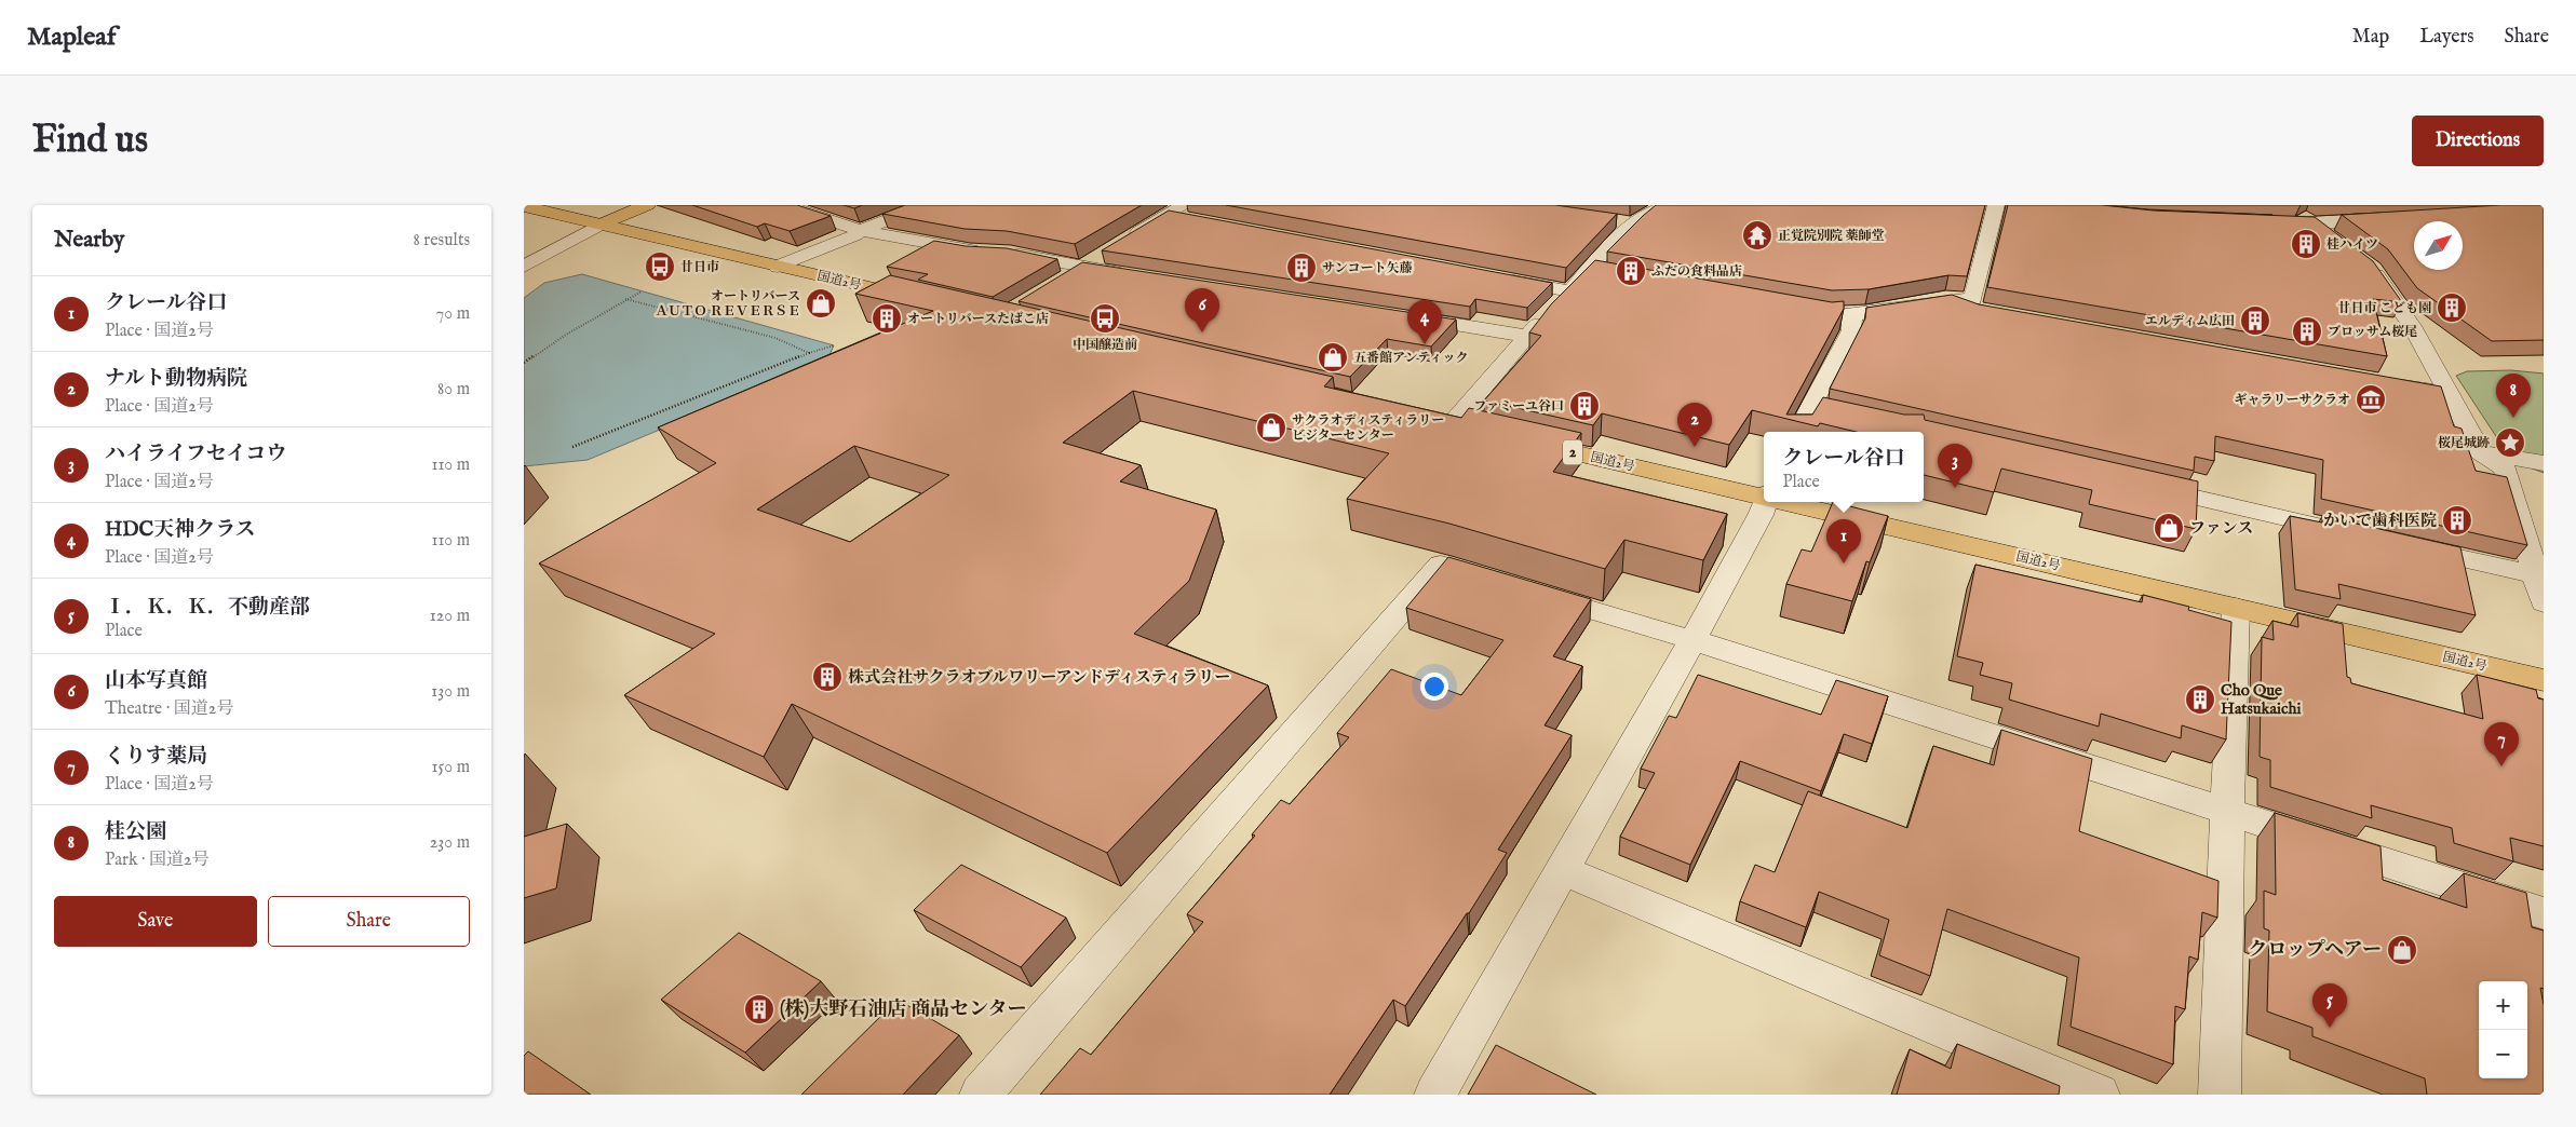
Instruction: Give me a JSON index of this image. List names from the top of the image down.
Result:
{
  "streets": {
    "main road": ["国道2号", "2"]
  },
  "places": {
    "temple": ["正覚院別院 薬師堂"],
    "building": [
      "桂ハイツ",
      "サンコート矢藤",
      "ふだの食料品店",
      "廿日市 こども園",
      "オートリバースたばこ店",
      "エルディム広田",
      "ブロッサム桜尾",
      "ファミーユ谷口",
      "かいで歯科医院",
      "株式会社サクラオブルワリーアンドディスティラリー",
      "Cho Que Hatsukaichi",
      "(株)大野石油店 商品センター"
    ],
    "bus stop": ["廿日市", "中国醸造前"],
    "shop": [
      "オートリバース ＡＵＴＯ ＲＥＶＥＲＳＥ",
      "五番館アンティック",
      "サクラオディスティラリー ビジターセンター",
      "ファンス",
      "クロップヘアー"
    ],
    "museum": ["ギャラリーサクラオ"],
    "place": ["桜尾城跡"]
  },
  "north": "top right",
  "page": {
    "header": "Mapleaf",
    "nav": ["Map", "Layers", "Share"],
    "buttons": [
      "Directions",
      ["Save", "Share"]
    ],
    "title": "Find us",
    "heading": ["Nearby", "8 results"],
    "list": [
      {
        "mark": "1",
        "name": "クレール谷口",
        "note": "Place · 国道2号",
        "value": "70 m"
      },
      {
        "mark": "2",
        "name": "ナルト動物病院",
        "note": "Place · 国道2号",
        "value": "80 m"
      },
      {
        "mark": "3",
        "name": "ハイライフセイコウ",
        "note": "Place · 国道2号",
        "value": "110 m"
      },
      {
        "mark": "4",
        "name": "HDC天神クラス",
        "note": "Place · 国道2号",
        "value": "110 m"
      },
      {
        "mark": "5",
        "name": "Ｉ．Ｋ．Ｋ．不動産部",
        "note": "Place",
        "value": "120 m"
      },
      {
        "mark": "6",
        "name": "山本写真館",
        "note": "Theatre · 国道2号",
        "value": "130 m"
      },
      {
        "mark": "7",
        "name": "くりす薬局",
        "note": "Place · 国道2号",
        "value": "150 m"
      },
      {
        "mark": "8",
        "name": "桂公園",
        "note": "Park · 国道2号",
        "value": "230 m"
      }
    ],
    "pins": [
      "6",
      "4",
      "8",
      "2",
      "3",
      "1",
      "7",
      "5"
    ],
    "popup": ["クレール谷口", "Place"],
    "map_buttons": ["+", "−"]
  }
}
